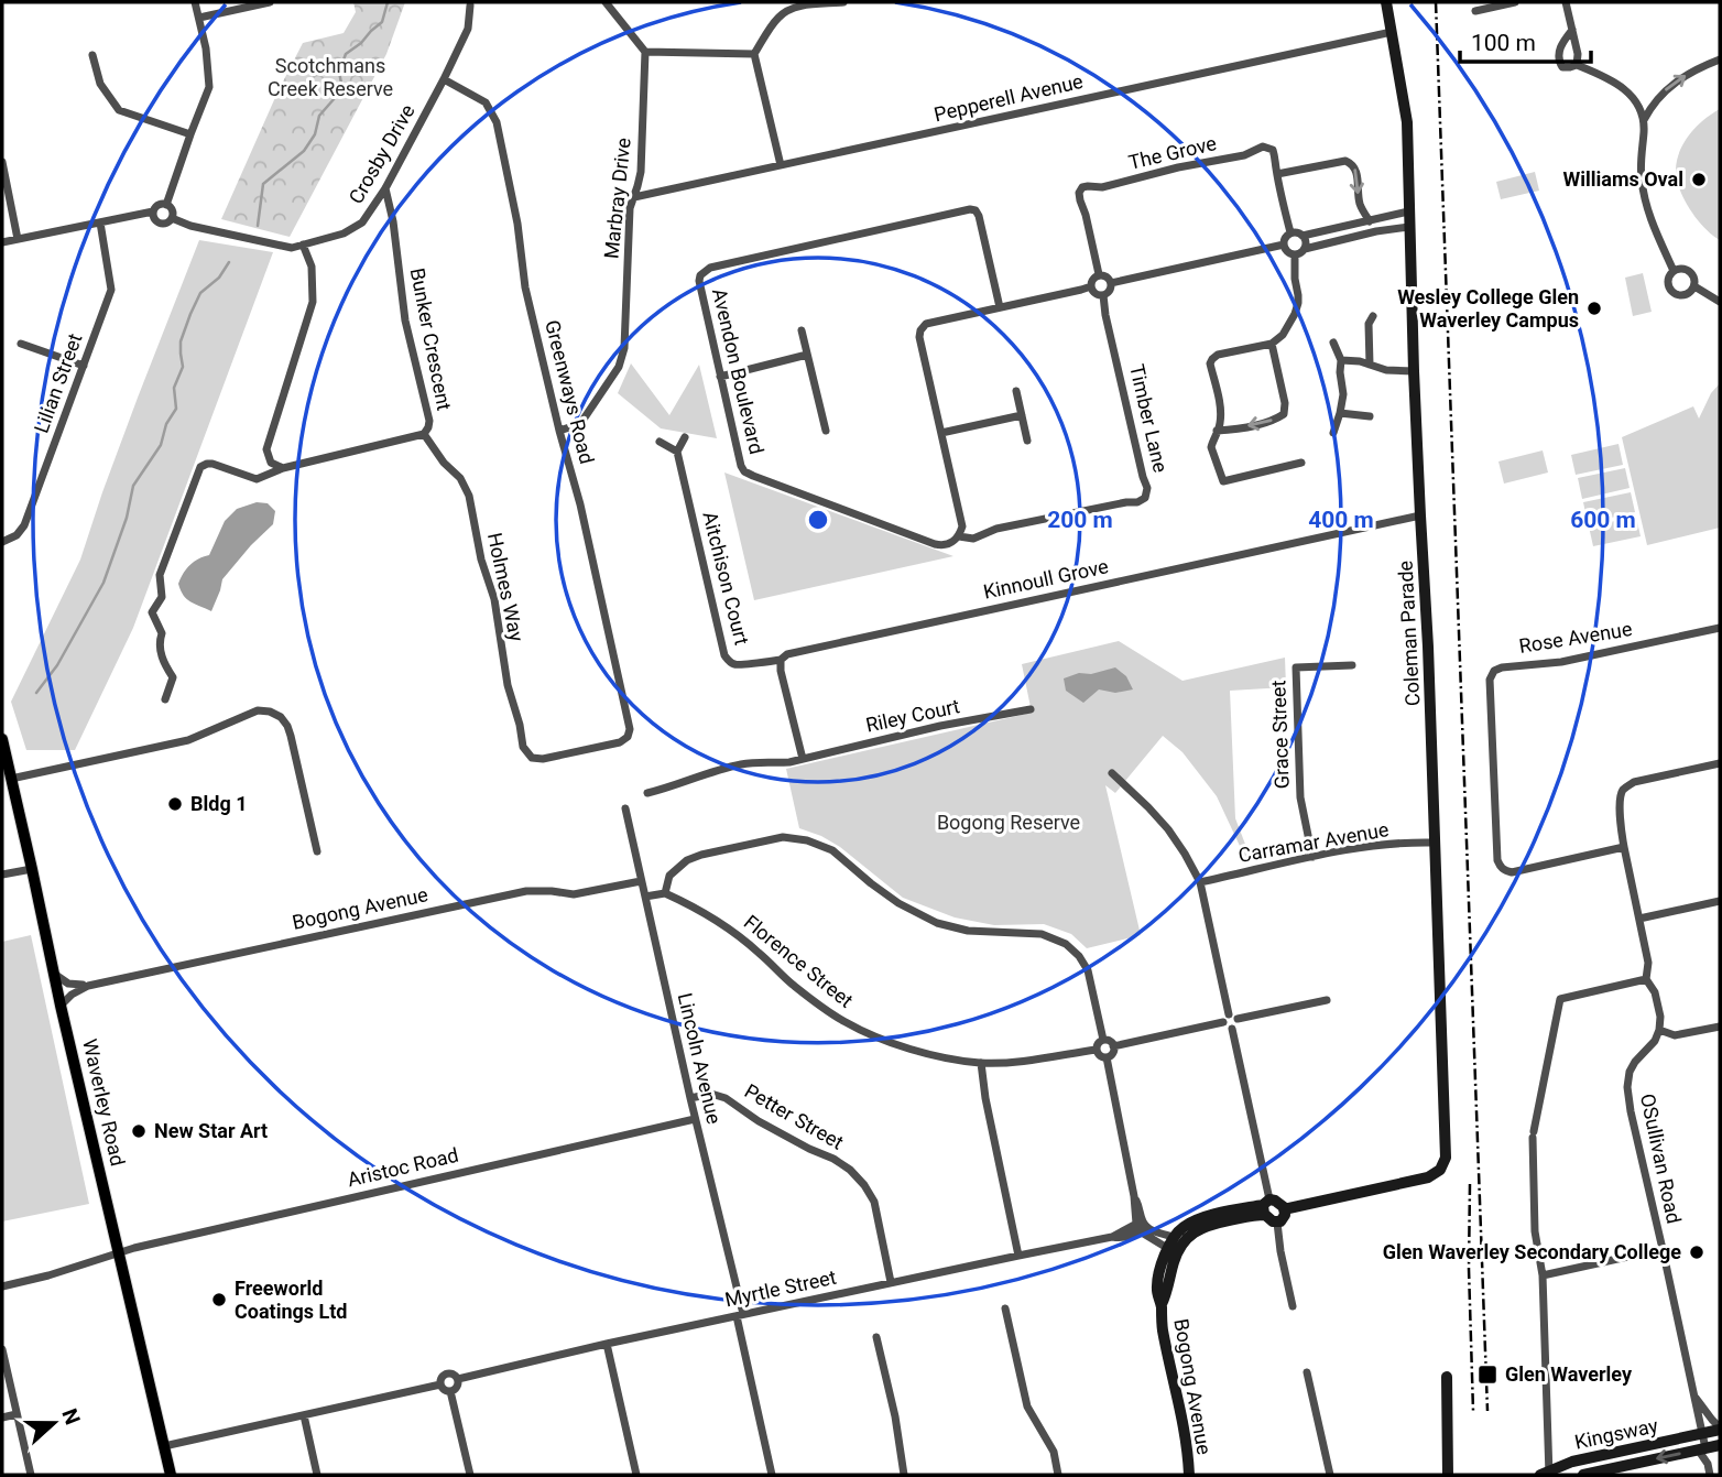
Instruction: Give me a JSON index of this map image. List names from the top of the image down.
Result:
{
  "streets": {
    "main road": ["Waverley Road"],
    "street": [
      "Pepperell Avenue",
      "The Grove",
      "Crosby Drive",
      "Marbray Drive",
      "Bunker Crescent",
      "Avendon Boulevard",
      "Lilian Street",
      "Greenways Road",
      "Timber Lane",
      "Aitchison Court",
      "Kinnoull Grove",
      "Holmes Way",
      "Coleman Parade",
      "Rose Avenue",
      "Riley Court",
      "Grace Street",
      "Carramar Avenue",
      "Bogong Avenue",
      "Florence Street",
      "Lincoln Avenue",
      "Petter Street",
      "OSullivan Road",
      "Aristoc Road",
      "Myrtle Street",
      "Kingsway"
    ]
  },
  "crossings": [
    ["Pepperell Avenue", "Marbray Drive"],
    ["Pepperell Avenue", "Coleman Parade"],
    ["The Grove", "Timber Lane"],
    ["Crosby Drive", "Bunker Crescent"],
    ["Crosby Drive", "Greenways Road"],
    ["Marbray Drive", "Greenways Road"],
    ["Bunker Crescent", "Holmes Way"],
    ["Avendon Boulevard", "Timber Lane"],
    ["Greenways Road", "Holmes Way"],
    ["Aitchison Court", "Kinnoull Grove"],
    ["Kinnoull Grove", "Coleman Parade"],
    ["Coleman Parade", "Carramar Avenue"],
    ["Coleman Parade", "Bogong Avenue"],
    ["Grace Street", "Carramar Avenue"],
    ["Bogong Avenue", "Lincoln Avenue"],
    ["Bogong Avenue", "Waverley Road"],
    ["Lincoln Avenue", "Petter Street"],
    ["Lincoln Avenue", "Aristoc Road"],
    ["Lincoln Avenue", "Myrtle Street"],
    ["Waverley Road", "Aristoc Road"],
    ["Petter Street", "Myrtle Street"],
    ["OSullivan Road", "Kingsway"]
  ],
  "parks": ["Scotchmans Creek Reserve", "Bogong Reserve"],
  "places": {
    "other": [
      "Williams Oval",
      "Wesley College Glen Waverley Campus",
      "Bldg 1",
      "New Star Art",
      "Glen Waverley Secondary College",
      "Freeworld Coatings Ltd"
    ],
    "transit": ["Glen Waverley"]
  },
  "scale_bar": "100 m",
  "north": "right",
  "rings": ["200 m", "400 m", "600 m"]
}
